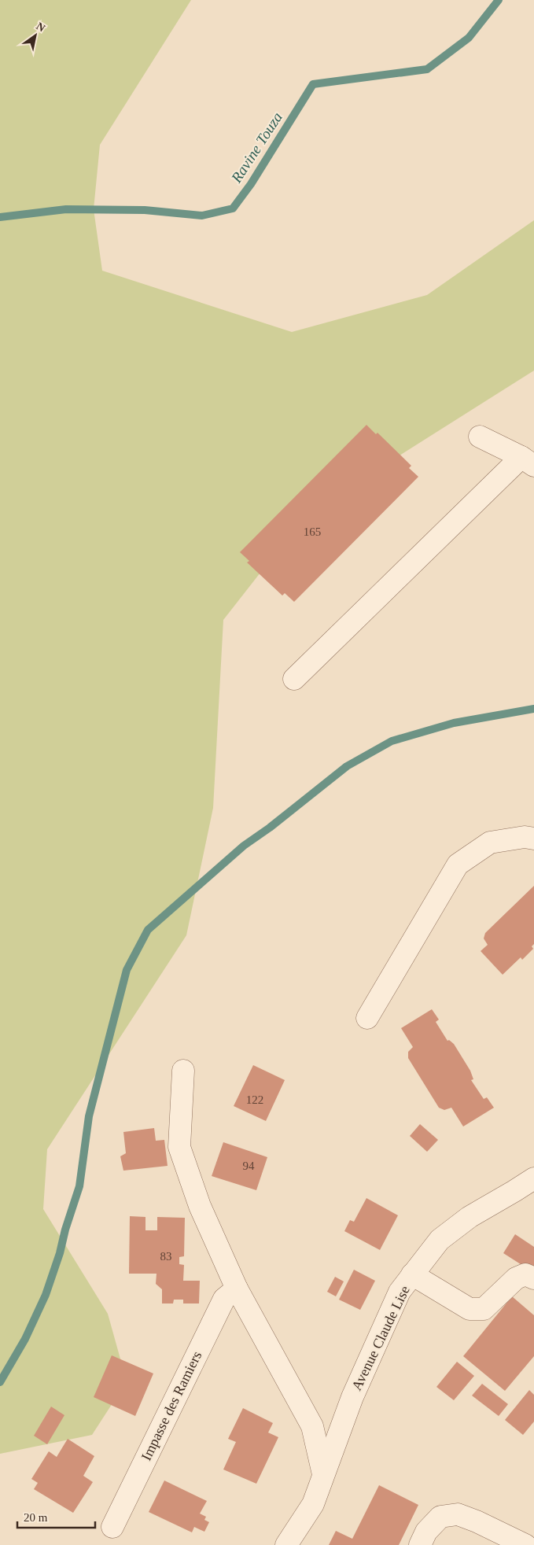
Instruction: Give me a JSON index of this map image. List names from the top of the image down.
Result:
{
  "streets": {
    "street": ["Avenue Claude Lise", "Impasse des Ramiers"]
  },
  "water": ["Ravine Touza"],
  "house_numbers": [
    "165",
    "122",
    "94",
    "83"
  ],
  "scale_bar": "20 m",
  "north": "top right"
}
